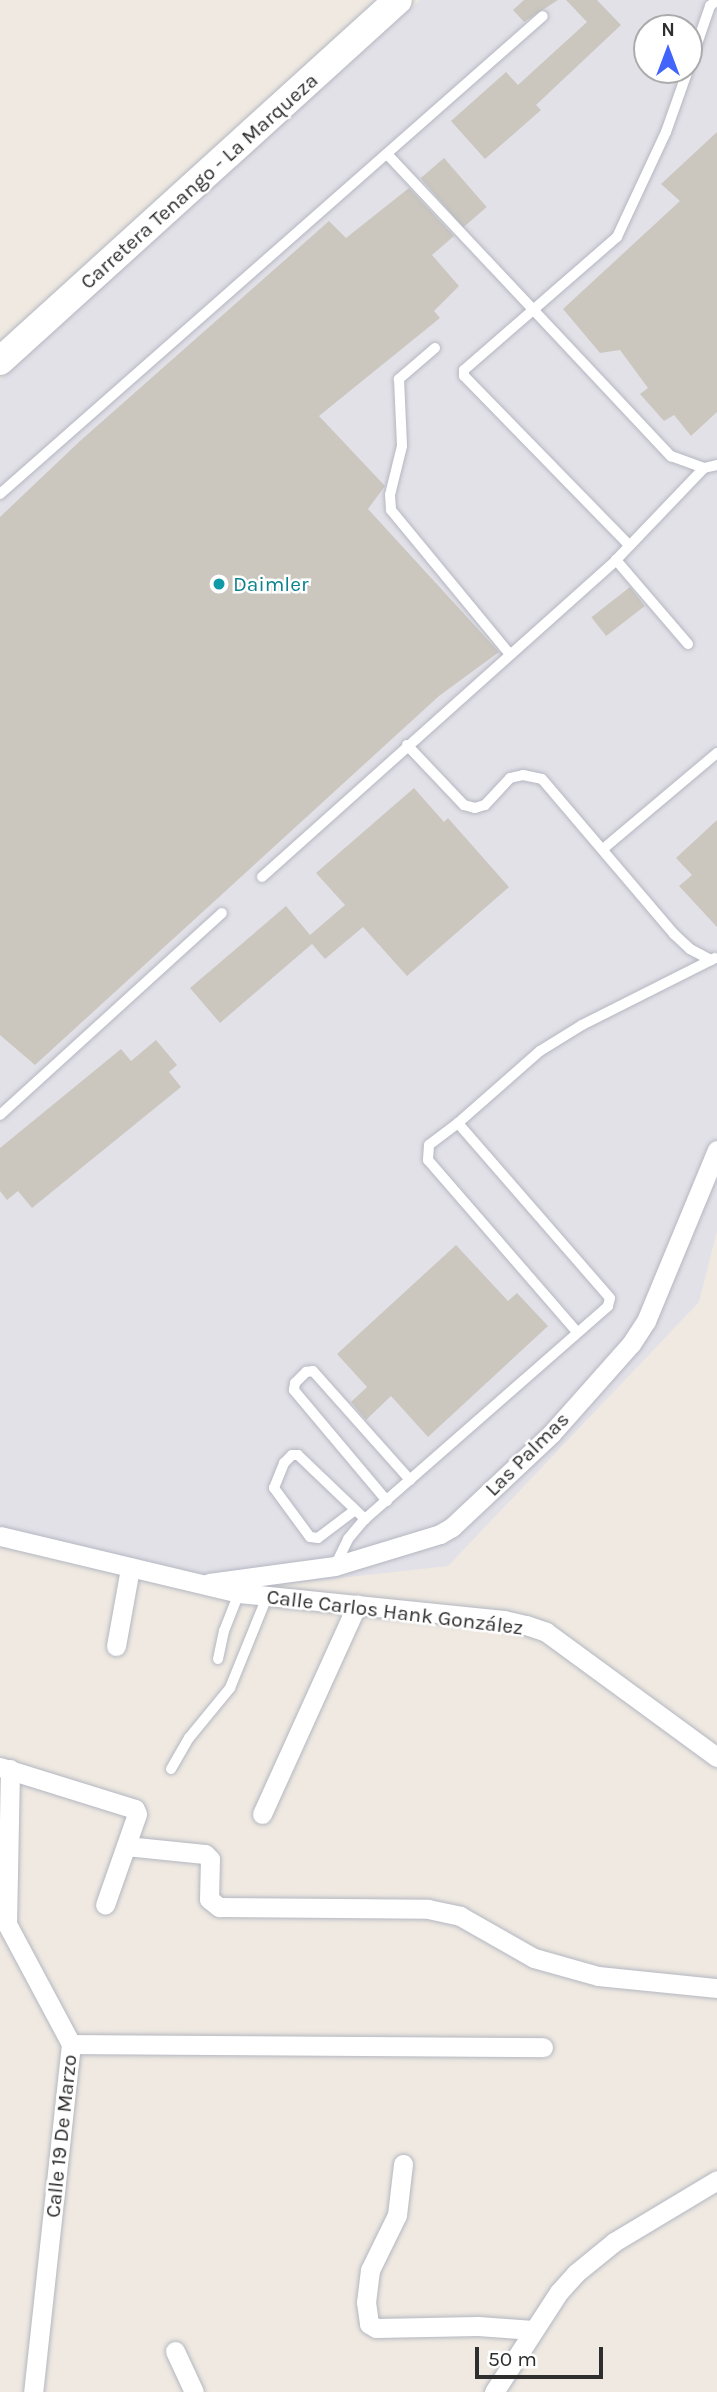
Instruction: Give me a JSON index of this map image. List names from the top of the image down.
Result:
{
  "streets": {
    "main road": ["Carretera Tenango - La Marqueza"],
    "street": ["Las Palmas", "Calle Carlos Hank González", "Calle 19 De Marzo"]
  },
  "crossings": [
    ["Las Palmas", "Calle Carlos Hank González"]
  ],
  "places": ["Daimler"],
  "scale_bar": "50 m",
  "north": "top"
}
